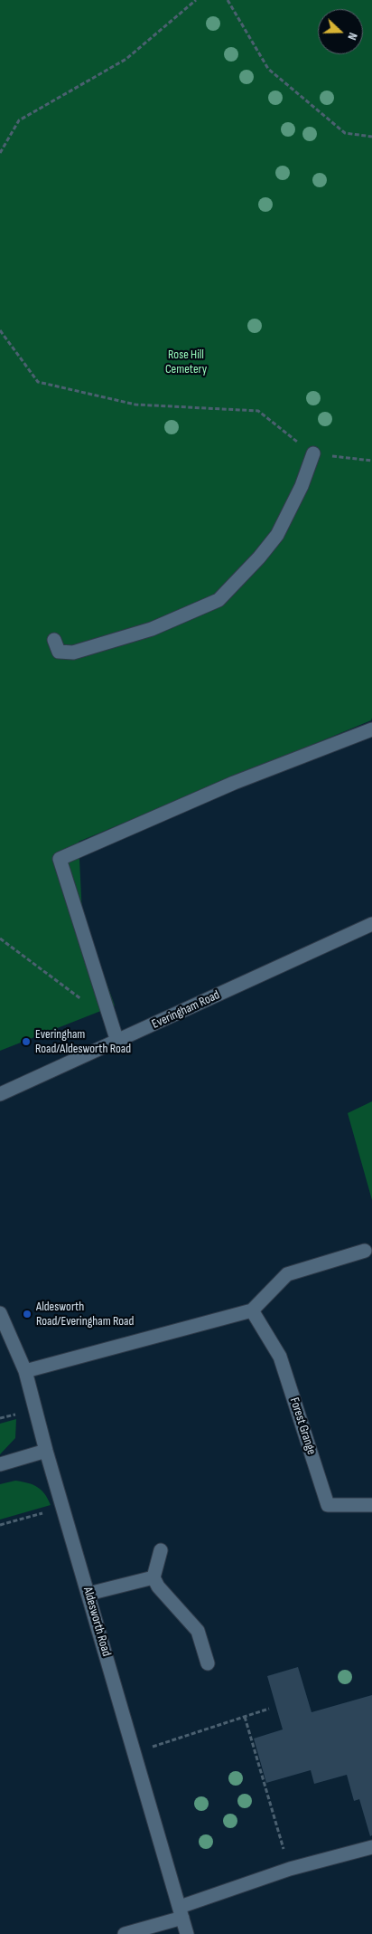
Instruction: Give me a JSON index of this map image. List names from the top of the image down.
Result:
{
  "streets": {
    "street": ["Everingham Road", "Forest Grange", "Aldesworth Road"]
  },
  "parks": ["Rose Hill Cemetery"],
  "places": ["Everingham Road/Aldesworth Road", "Aldesworth Road/Everingham Road"],
  "north": "right"
}
